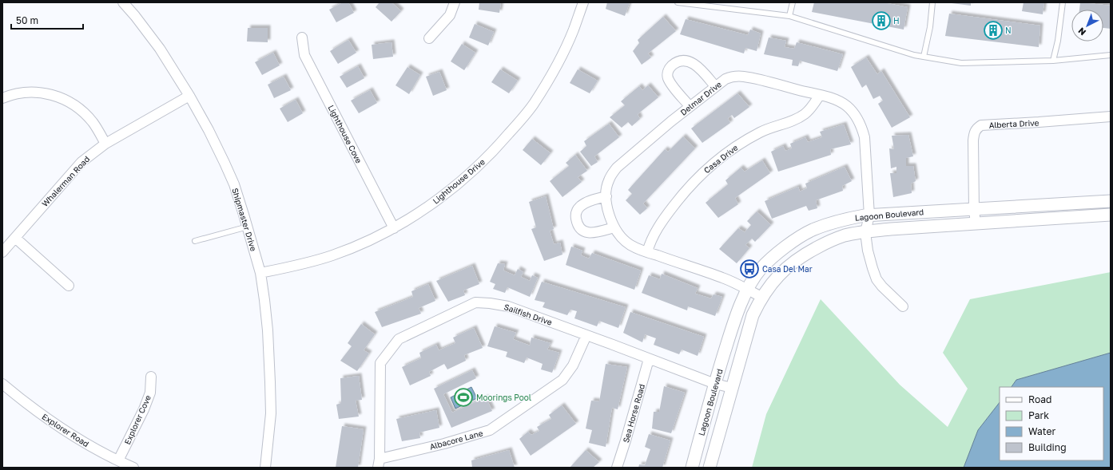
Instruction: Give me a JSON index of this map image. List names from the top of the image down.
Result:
{
  "streets": {
    "street": [
      "Delmar Drive",
      "Alberta Drive",
      "Lighthouse Cove",
      "Casa Drive",
      "Whalerman Road",
      "Lighthouse Drive",
      "Lagoon Boulevard",
      "Shipmaster Drive",
      "Sailfish Drive",
      "Sea Horse Road",
      "Explorer Cove",
      "Explorer Road",
      "Albacore Lane"
    ]
  },
  "crossings": [
    ["Delmar Drive", "Casa Drive"],
    ["Delmar Drive", "Lagoon Boulevard"],
    ["Alberta Drive", "Lagoon Boulevard"],
    ["Lighthouse Cove", "Lighthouse Drive"],
    ["Whalerman Road", "Shipmaster Drive"],
    ["Lighthouse Drive", "Shipmaster Drive"],
    ["Lagoon Boulevard", "Sailfish Drive"],
    ["Sailfish Drive", "Sea Horse Road"],
    ["Sailfish Drive", "Albacore Lane"],
    ["Explorer Cove", "Explorer Road"]
  ],
  "places": {
    "building": ["H", "N"],
    "bus stop": ["Casa Del Mar"],
    "sports": ["Moorings Pool"]
  },
  "legend": [
    "Road",
    "Park",
    "Water",
    "Building"
  ],
  "scale_bar": "50 m",
  "north": "bottom left"
}
